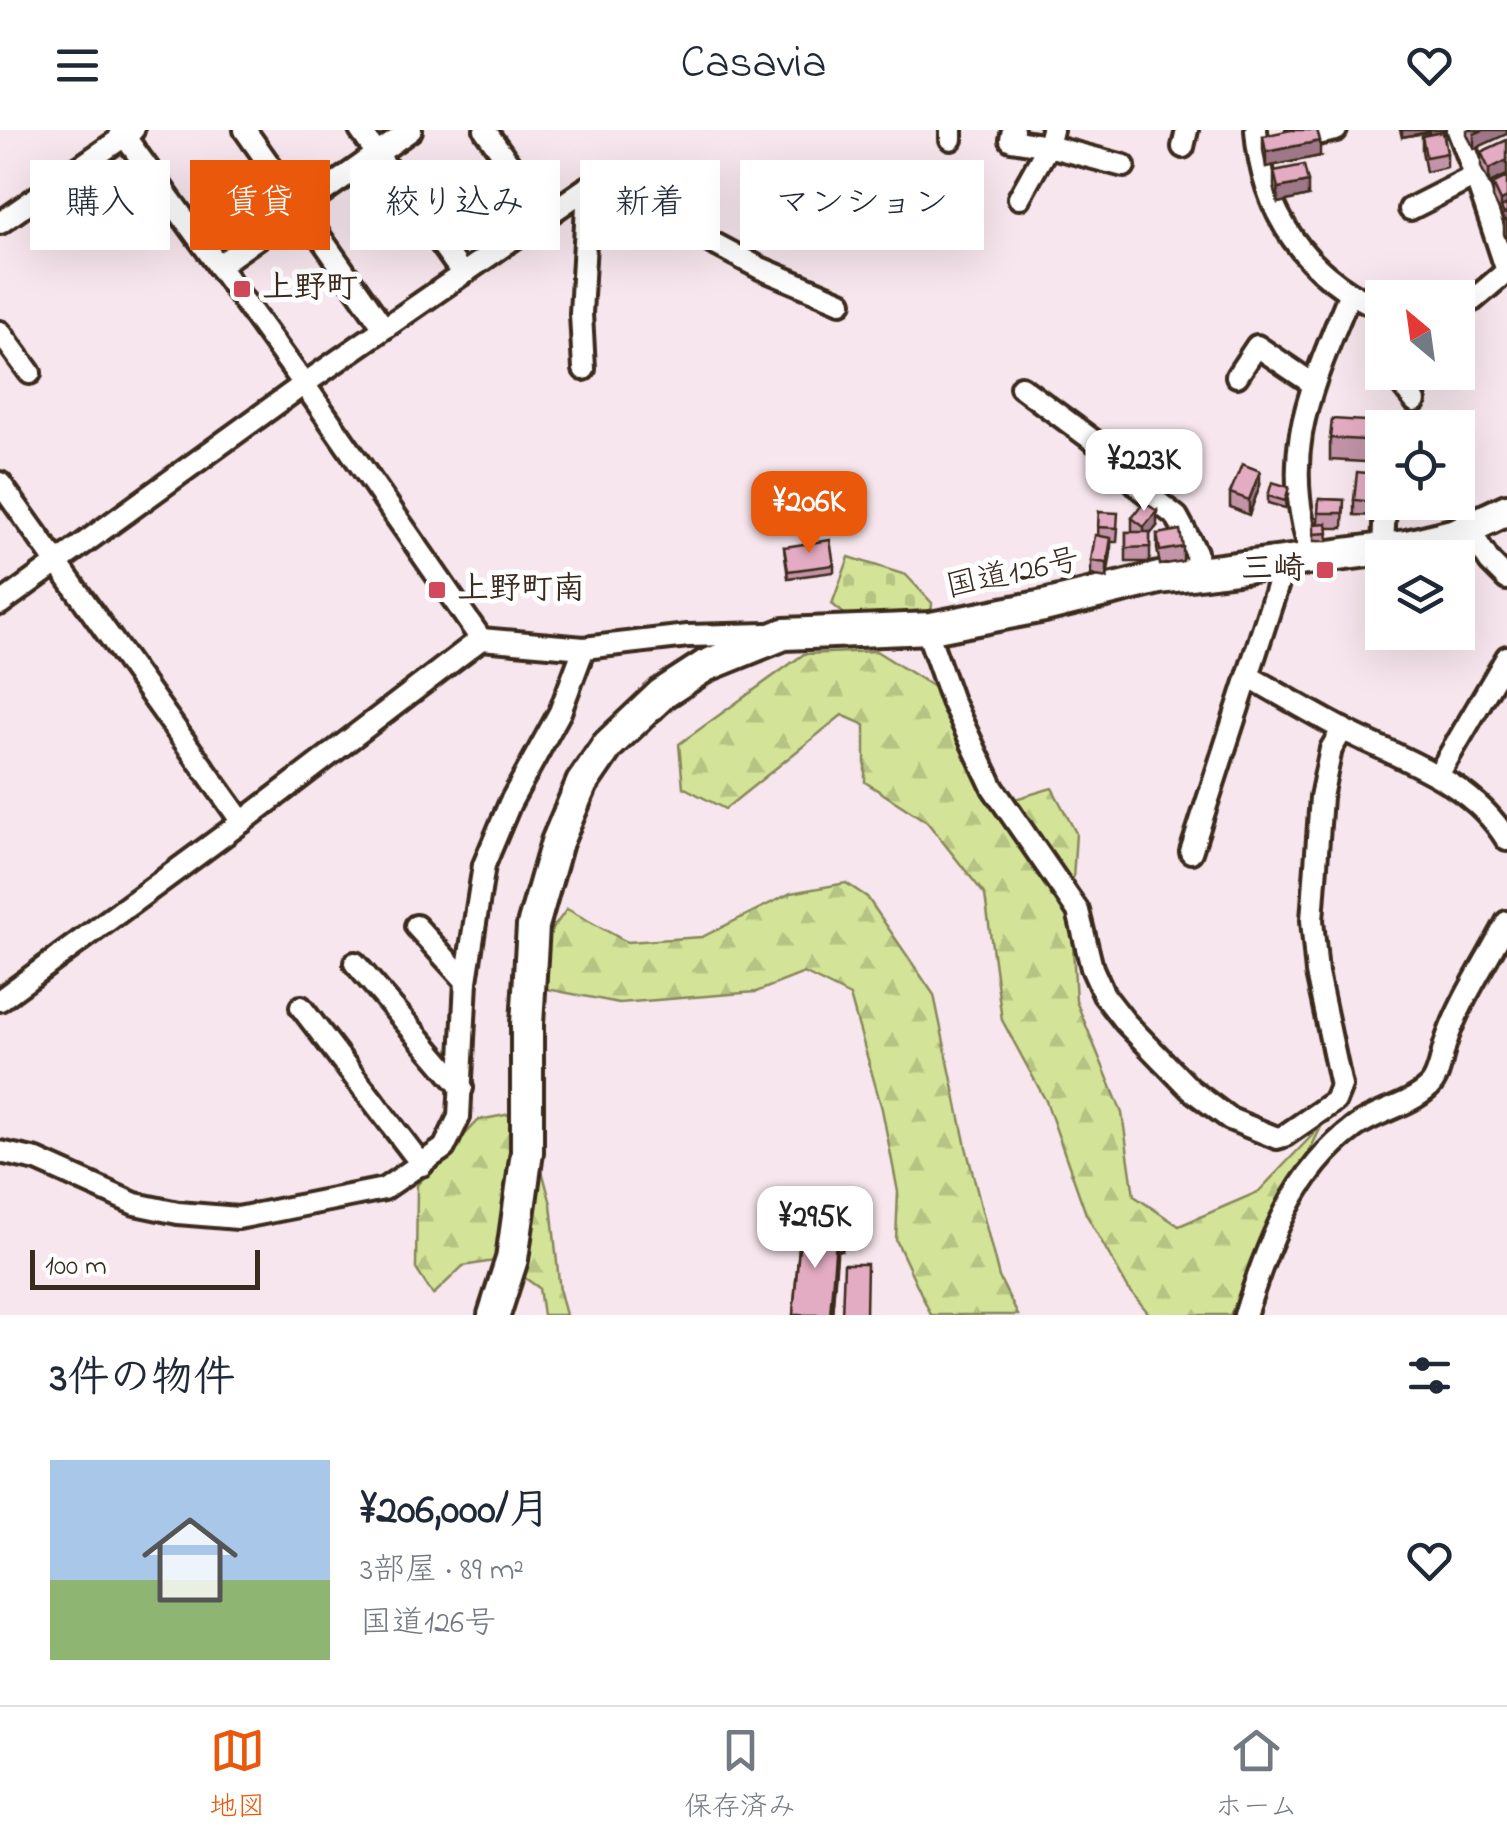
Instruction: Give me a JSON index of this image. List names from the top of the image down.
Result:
{
  "streets": {
    "highway": ["国道126号"]
  },
  "places": {
    "transit": ["上野町", "三崎", "上野町南"]
  },
  "scale_bar": "100 m",
  "north": "top left",
  "page": {
    "header": "Casavia",
    "chip": [
      "購入",
      "賃貸",
      "絞り込み",
      "新着",
      "マンション"
    ],
    "price": ["¥223K", "¥206K", "¥295K"],
    "scale": "100 m",
    "heading": "3件の物件",
    "list": [
      {
        "name": "¥206,000/月",
        "note": "3部屋 · 89 m² · 国道126号"
      }
    ],
    "tabs": ["地図", "保存済み", "ホーム"]
  }
}
